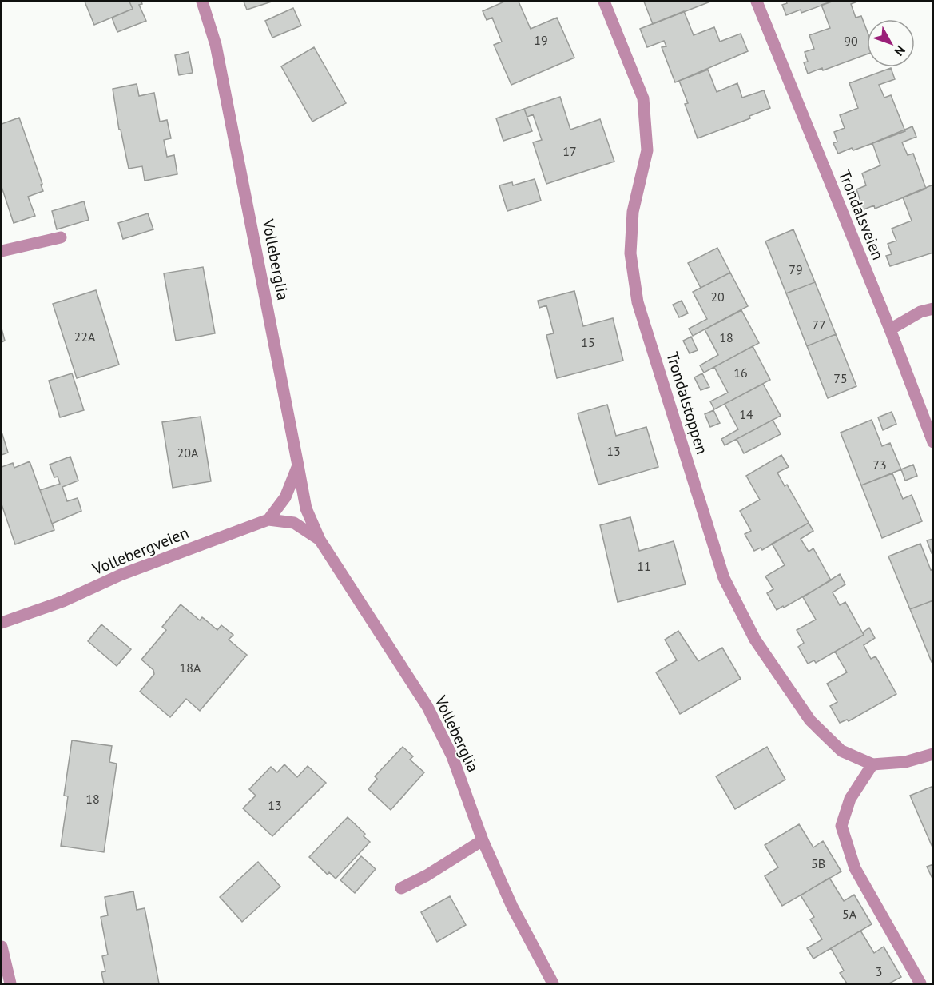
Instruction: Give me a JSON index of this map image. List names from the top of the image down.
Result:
{
  "streets": {
    "street": [
      "Trondalsveien",
      "Volleberglia",
      "Trondalstoppen",
      "Vollebergveien"
    ]
  },
  "crossings": [
    ["Volleberglia", "Vollebergveien"]
  ],
  "house_numbers": [
    "19",
    "90",
    "17",
    "79",
    "20",
    "77",
    "22A",
    "18",
    "15",
    "16",
    "75",
    "14",
    "13",
    "20A",
    "73",
    "11",
    "18A",
    "18",
    "13",
    "5B",
    "5A",
    "3"
  ],
  "north": "bottom right"
}
